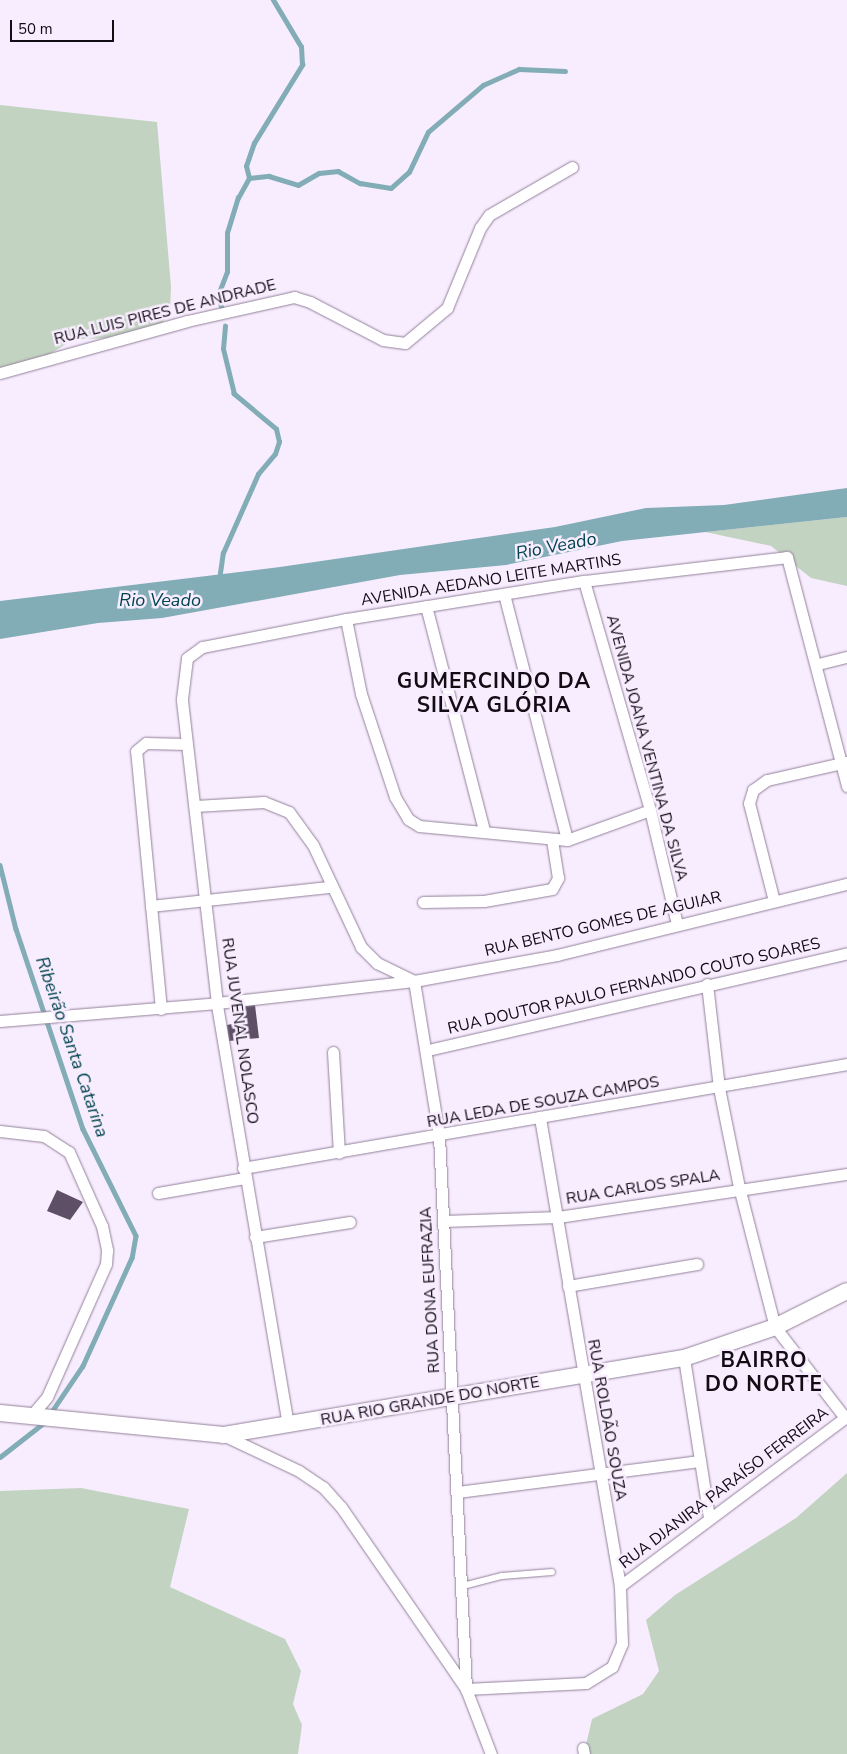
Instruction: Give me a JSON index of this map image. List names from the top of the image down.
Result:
{
  "streets": {
    "main road": ["RUA RIO GRANDE DO NORTE"],
    "street": [
      "RUA LUIS PIRES DE ANDRADE",
      "AVENIDA AEDANO LEITE MARTINS",
      "AVENIDA JOANA VENTINA DA SILVA",
      "RUA BENTO GOMES DE AGUIAR",
      "RUA DOUTOR PAULO FERNANDO COUTO SOARES",
      "RUA JUVENAL NOLASCO",
      "RUA LEDA DE SOUZA CAMPOS",
      "RUA CARLOS SPALA",
      "RUA DONA EUFRAZIA",
      "RUA ROLDÃO SOUZA",
      "RUA DJANIRA PARAÍSO FERREIRA"
    ]
  },
  "crossings": [
    ["AVENIDA AEDANO LEITE MARTINS", "AVENIDA JOANA VENTINA DA SILVA"],
    ["AVENIDA AEDANO LEITE MARTINS", "RUA JUVENAL NOLASCO"],
    ["AVENIDA JOANA VENTINA DA SILVA", "RUA BENTO GOMES DE AGUIAR"],
    ["RUA BENTO GOMES DE AGUIAR", "RUA JUVENAL NOLASCO"],
    ["RUA BENTO GOMES DE AGUIAR", "RUA DONA EUFRAZIA"],
    ["RUA DOUTOR PAULO FERNANDO COUTO SOARES", "RUA DONA EUFRAZIA"],
    ["RUA JUVENAL NOLASCO", "RUA LEDA DE SOUZA CAMPOS"],
    ["RUA JUVENAL NOLASCO", "RUA RIO GRANDE DO NORTE"],
    ["RUA LEDA DE SOUZA CAMPOS", "RUA DONA EUFRAZIA"],
    ["RUA LEDA DE SOUZA CAMPOS", "RUA ROLDÃO SOUZA"],
    ["RUA CARLOS SPALA", "RUA DONA EUFRAZIA"],
    ["RUA CARLOS SPALA", "RUA ROLDÃO SOUZA"],
    ["RUA DONA EUFRAZIA", "RUA RIO GRANDE DO NORTE"],
    ["RUA DONA EUFRAZIA", "RUA ROLDÃO SOUZA"],
    ["RUA RIO GRANDE DO NORTE", "RUA ROLDÃO SOUZA"],
    ["RUA ROLDÃO SOUZA", "RUA DJANIRA PARAÍSO FERREIRA"]
  ],
  "districts": ["GUMERCINDO DA SILVA GLÓRIA", "BAIRRO DO NORTE"],
  "water": ["Rio Veado", "Ribeirão Santa Catarina"],
  "scale_bar": "50 m"
}
